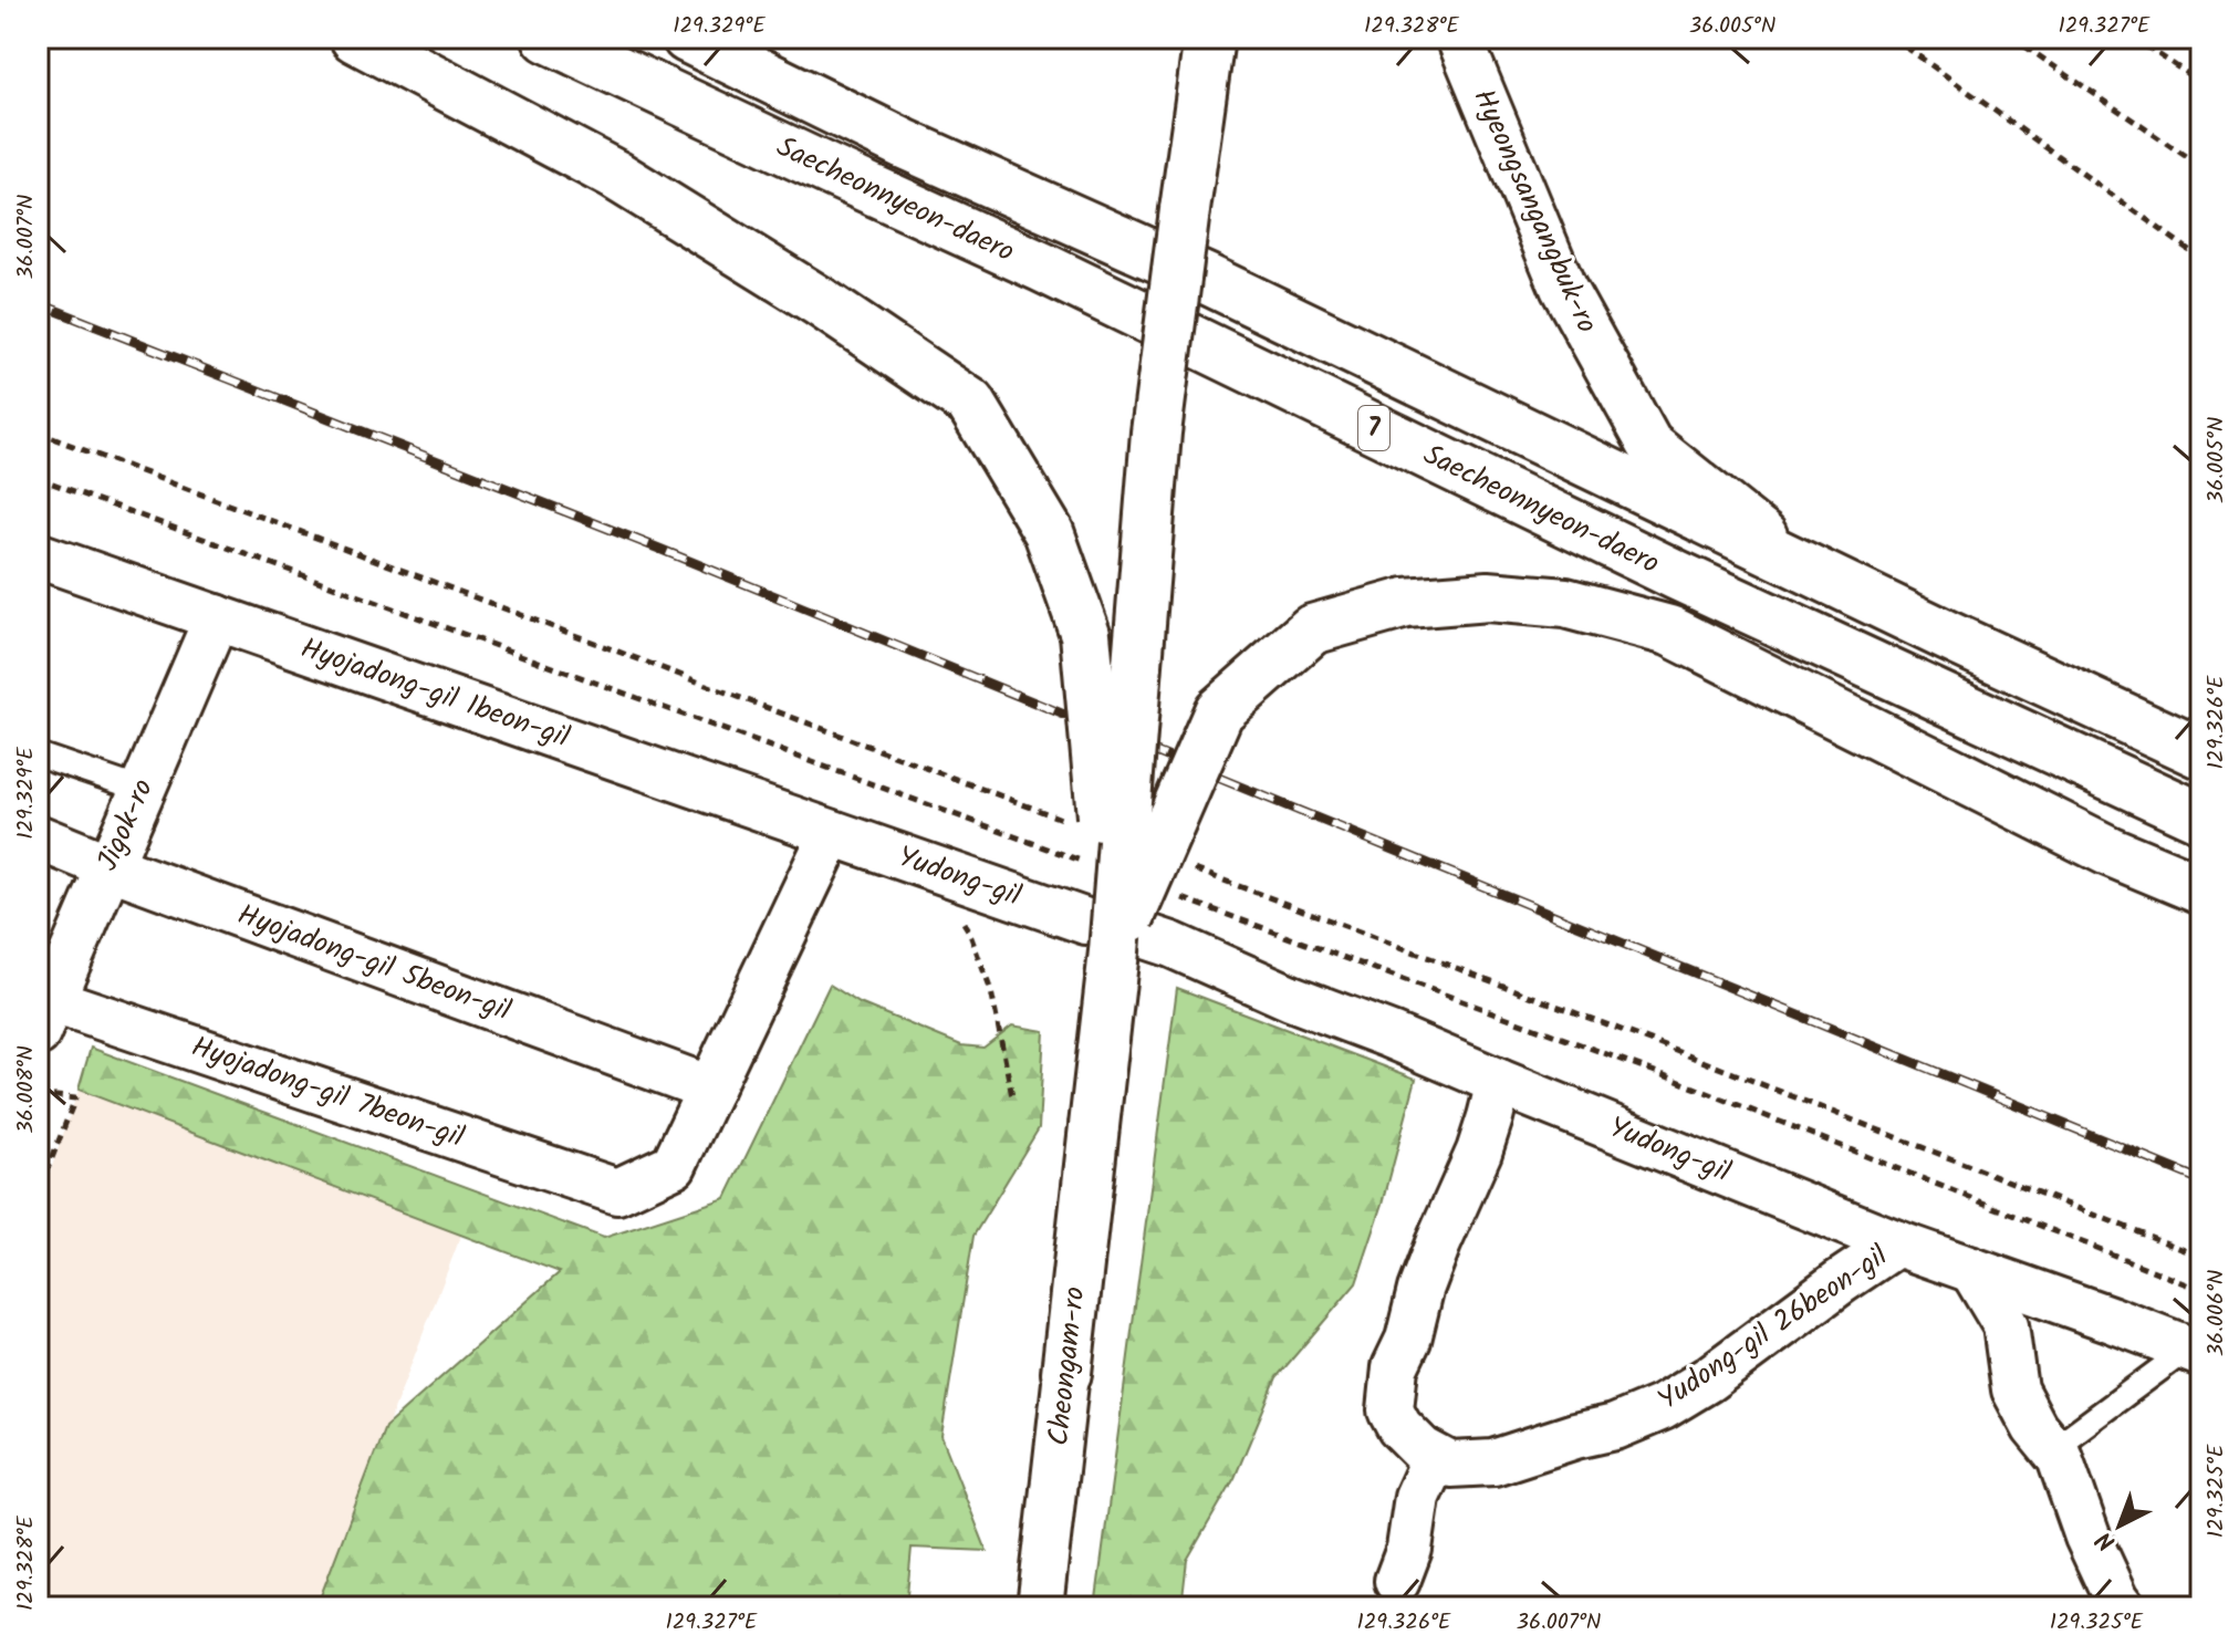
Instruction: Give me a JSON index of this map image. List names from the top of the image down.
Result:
{
  "streets": {
    "main road": ["Saecheonnyeon-daero", "7", "Cheongam-ro"],
    "street": [
      "Hyeongsangangbuk-ro",
      "Hyojadong-gil 1beon-gil",
      "Jigok-ro",
      "Yudong-gil",
      "Hyojadong-gil 5beon-gil",
      "Hyojadong-gil 7beon-gil",
      "Yudong-gil 26beon-gil"
    ]
  },
  "crossings": [
    ["Saecheonnyeon-daero", "Hyeongsangangbuk-ro"],
    ["Hyojadong-gil 1beon-gil", "Jigok-ro"],
    ["Hyojadong-gil 1beon-gil", "Yudong-gil"],
    ["Jigok-ro", "Hyojadong-gil 5beon-gil"],
    ["Jigok-ro", "Hyojadong-gil 7beon-gil"],
    ["Yudong-gil", "Yudong-gil 26beon-gil"],
    ["Yudong-gil", "Cheongam-ro"],
    ["Hyojadong-gil 5beon-gil", "Hyojadong-gil 7beon-gil"]
  ],
  "north": "bottom left",
  "coordinates": [
    "129.329°E",
    "129.328°E",
    "36.005°N",
    "129.327°E",
    "36.007°N",
    "129.326°E",
    "36.008°N",
    "36.006°N",
    "129.325°E"
  ]
}
